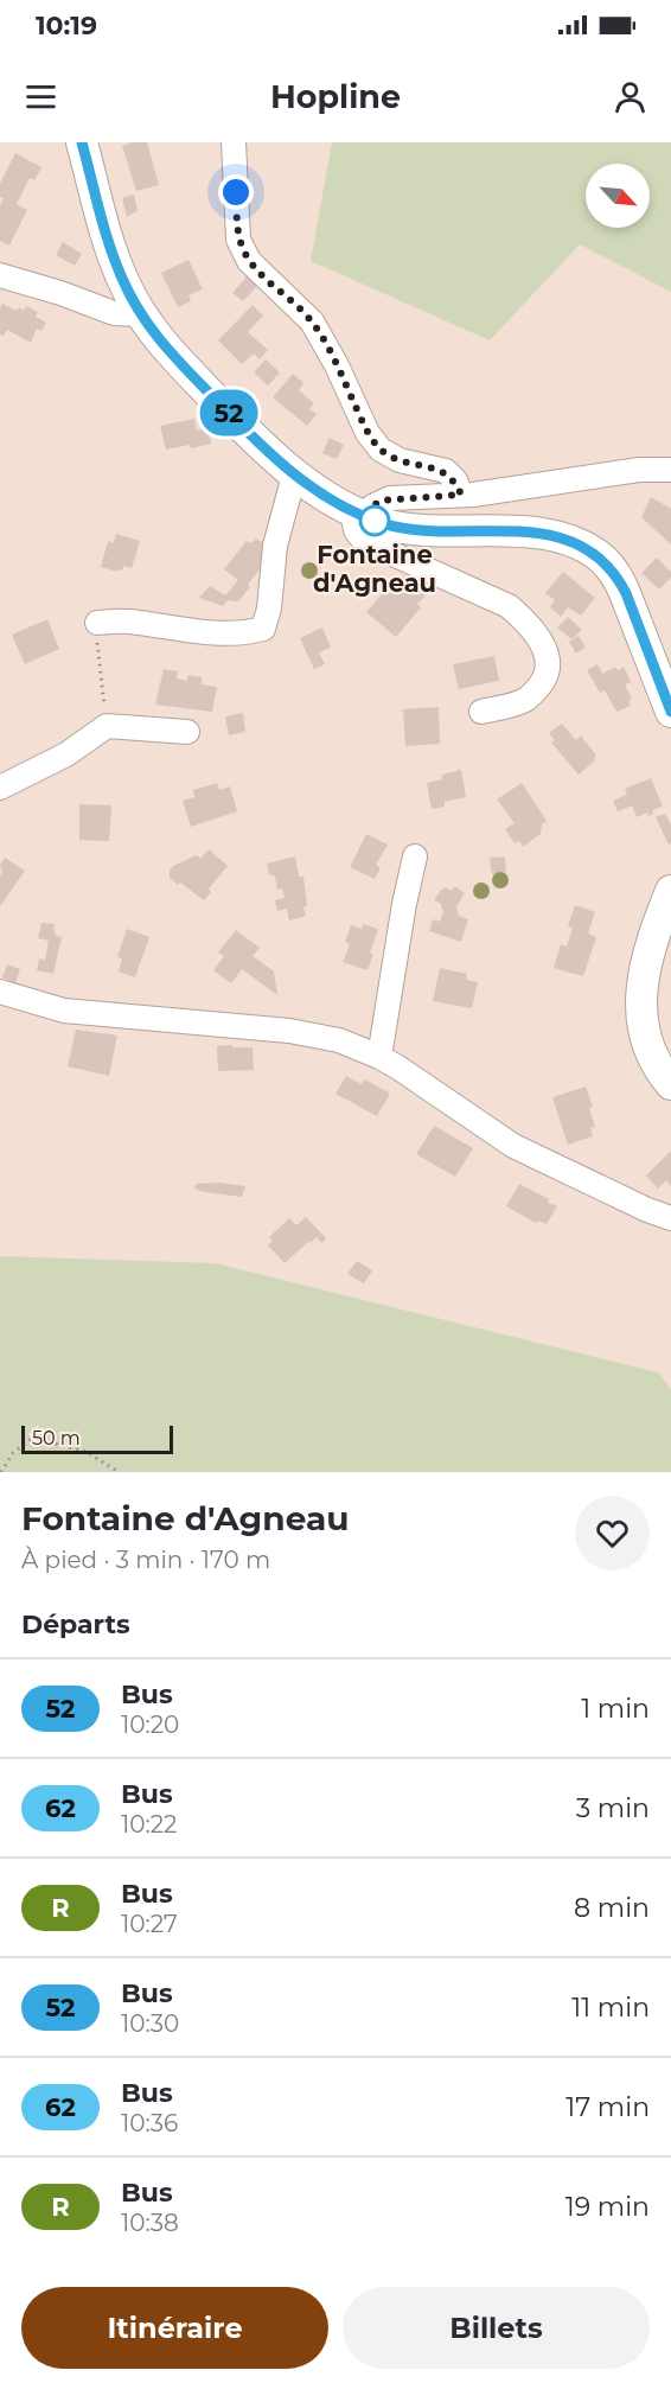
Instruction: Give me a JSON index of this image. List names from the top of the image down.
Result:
{
  "places": ["Fontaine d'Agneau"],
  "lines": ["bus line 52"],
  "scale_bar": "50 m",
  "north": "bottom right",
  "page": {
    "status": "10:19",
    "header": "Hopline",
    "on_map": "52",
    "scale": "50 m",
    "heading": [
      ["Fontaine d'Agneau", "À pied · 3 min · 170 m"],
      "Départs"
    ],
    "list": [
      {
        "mark": "52",
        "name": "Bus",
        "note": "10:20",
        "value": "1 min"
      },
      {
        "mark": "62",
        "name": "Bus",
        "note": "10:22",
        "value": "3 min"
      },
      {
        "mark": "R",
        "name": "Bus",
        "note": "10:27",
        "value": "8 min"
      },
      {
        "mark": "52",
        "name": "Bus",
        "note": "10:30",
        "value": "11 min"
      },
      {
        "mark": "62",
        "name": "Bus",
        "note": "10:36",
        "value": "17 min"
      },
      {
        "mark": "R",
        "name": "Bus",
        "note": "10:38",
        "value": "19 min"
      }
    ],
    "buttons": ["Itinéraire", "Billets"]
  }
}
